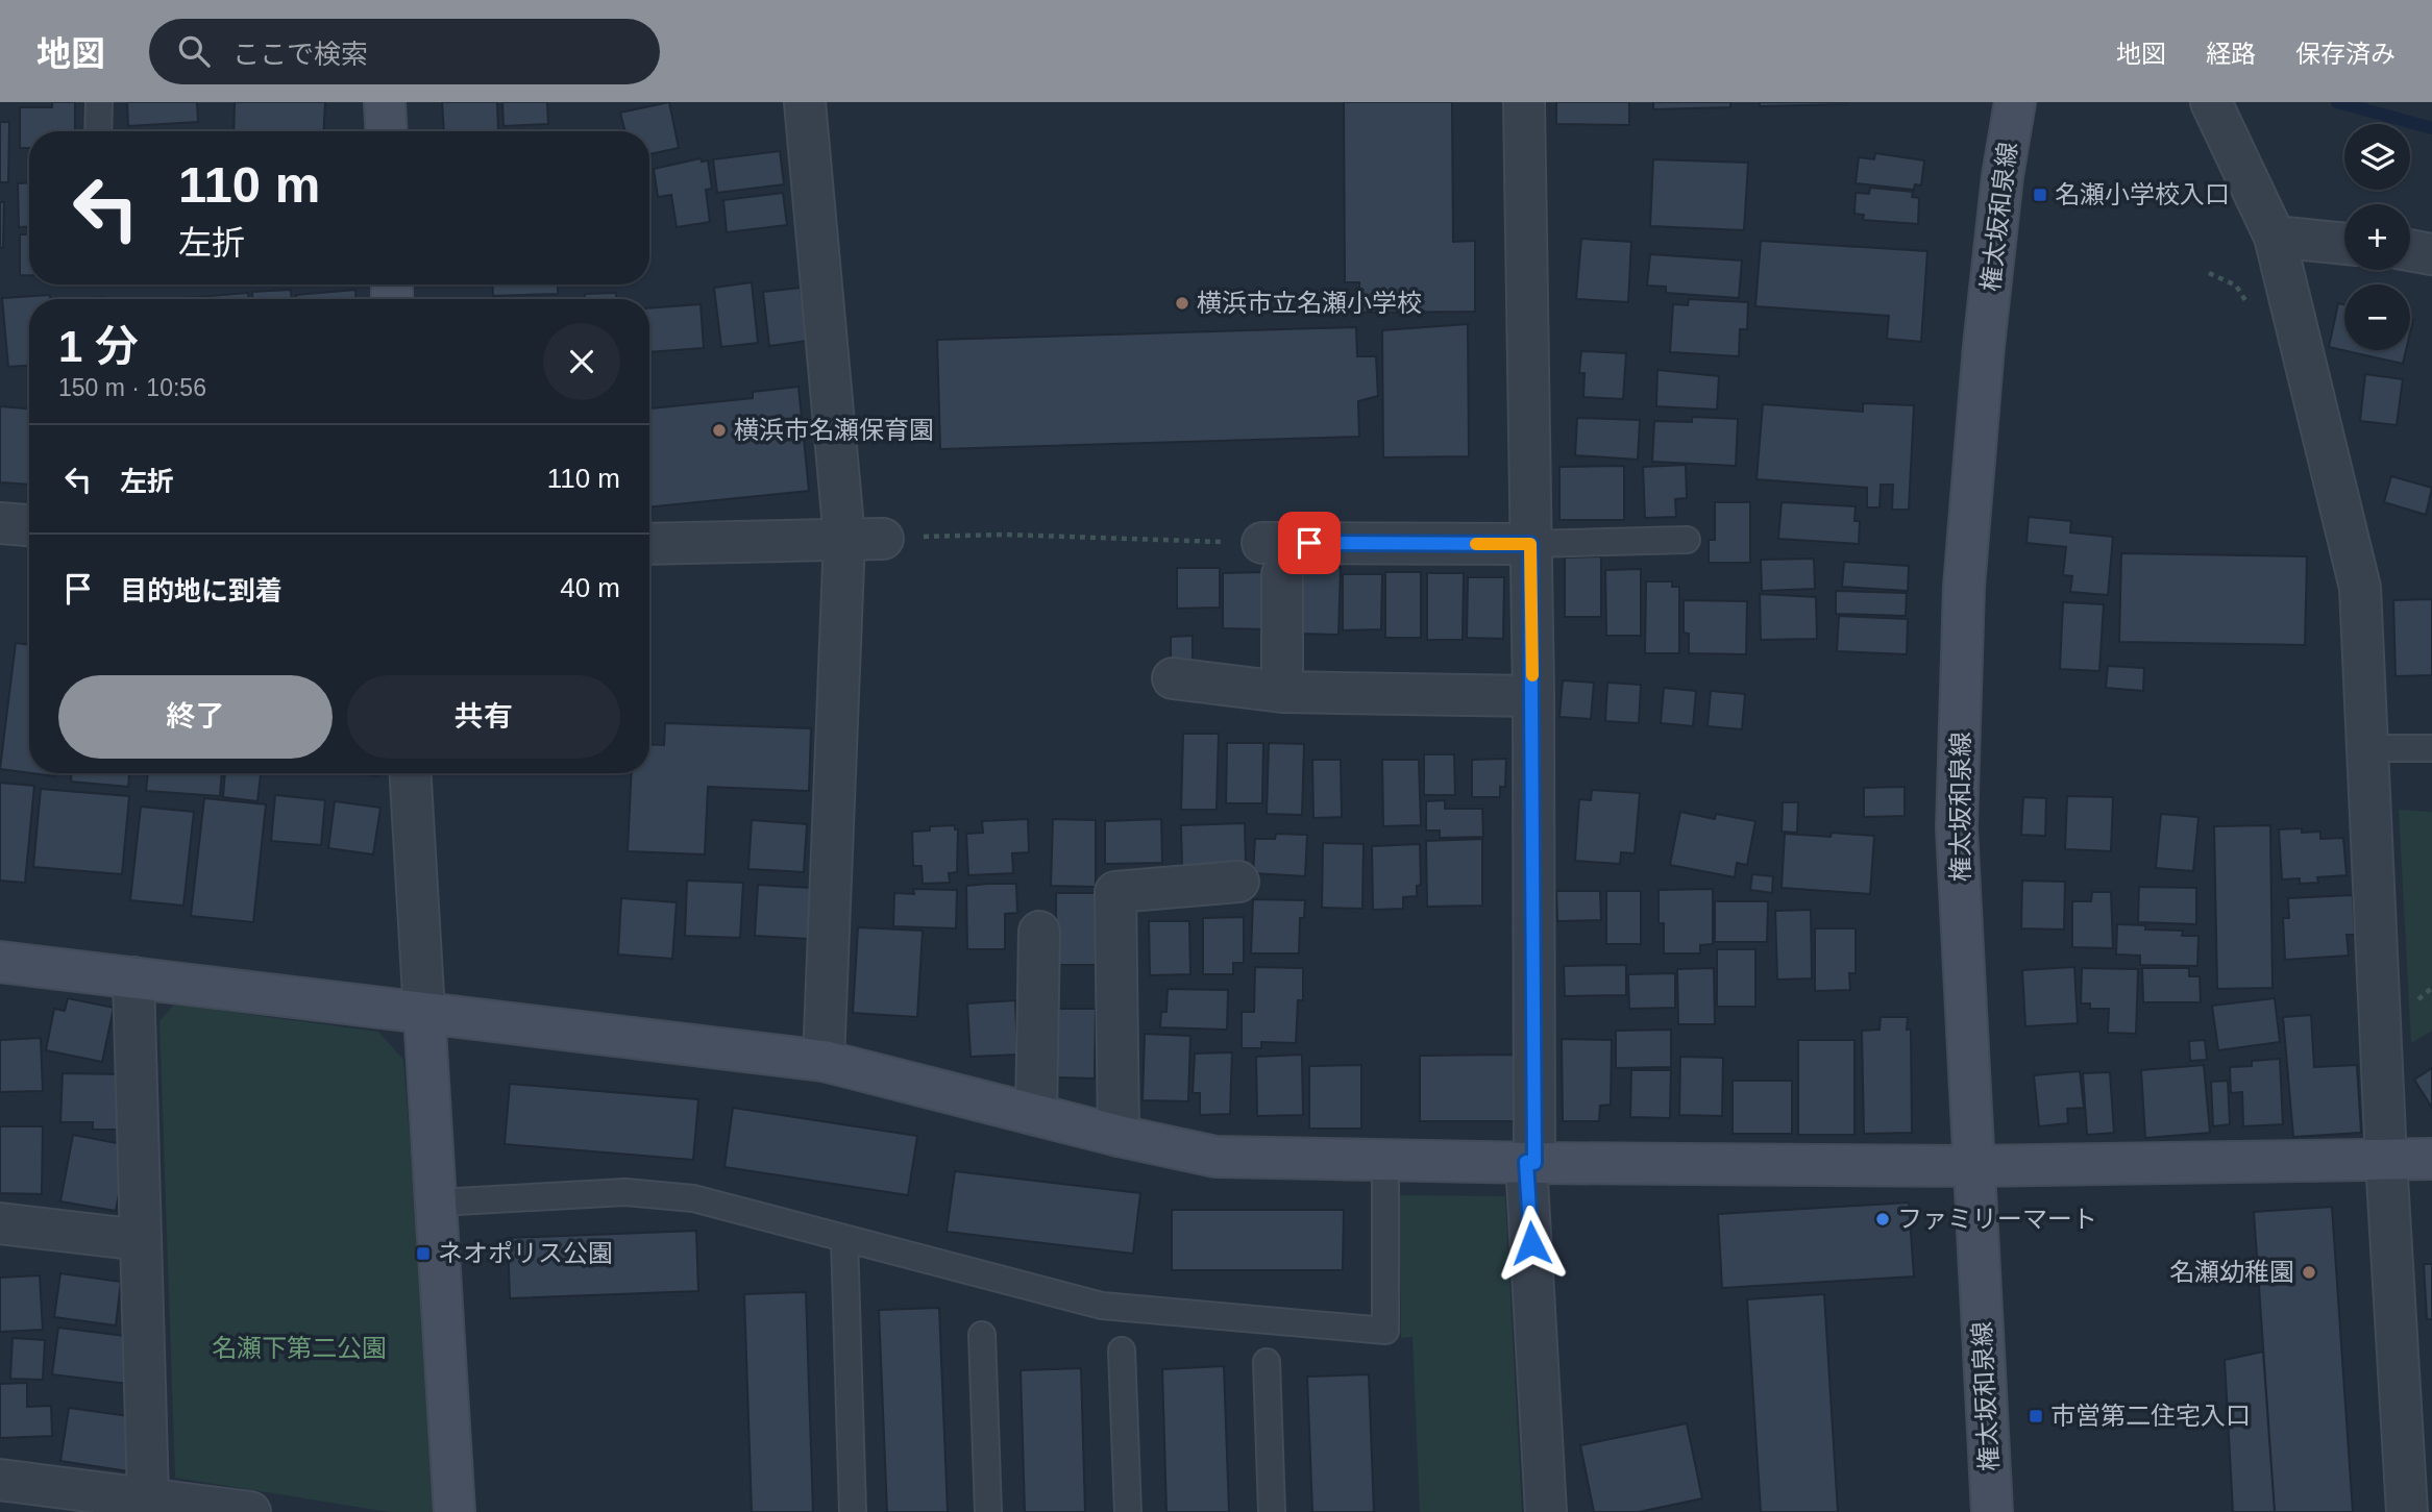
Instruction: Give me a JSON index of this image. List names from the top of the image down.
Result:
{
  "streets": {
    "street": ["権太坂和泉線"]
  },
  "parks": ["名瀬下第二公園"],
  "places": {
    "transit": ["名瀬小学校入口", "ネオポリス公園", "市営第二住宅入口"],
    "other": [
      "横浜市立名瀬小学校",
      "横浜市名瀬保育園",
      "ファミリーマート",
      "名瀬幼稚園"
    ]
  },
  "page": {
    "header": "地図",
    "search": "ここで検索",
    "nav": ["地図", "経路", "保存済み"],
    "map_buttons": ["+", "−"],
    "turn": ["110 m", "左折"],
    "heading": ["1 分", "150 m · 10:56"],
    "list": [
      {
        "name": "左折",
        "value": "110 m"
      },
      {
        "name": "目的地に到着",
        "value": "40 m"
      }
    ],
    "buttons": ["終了", "共有"]
  }
}
